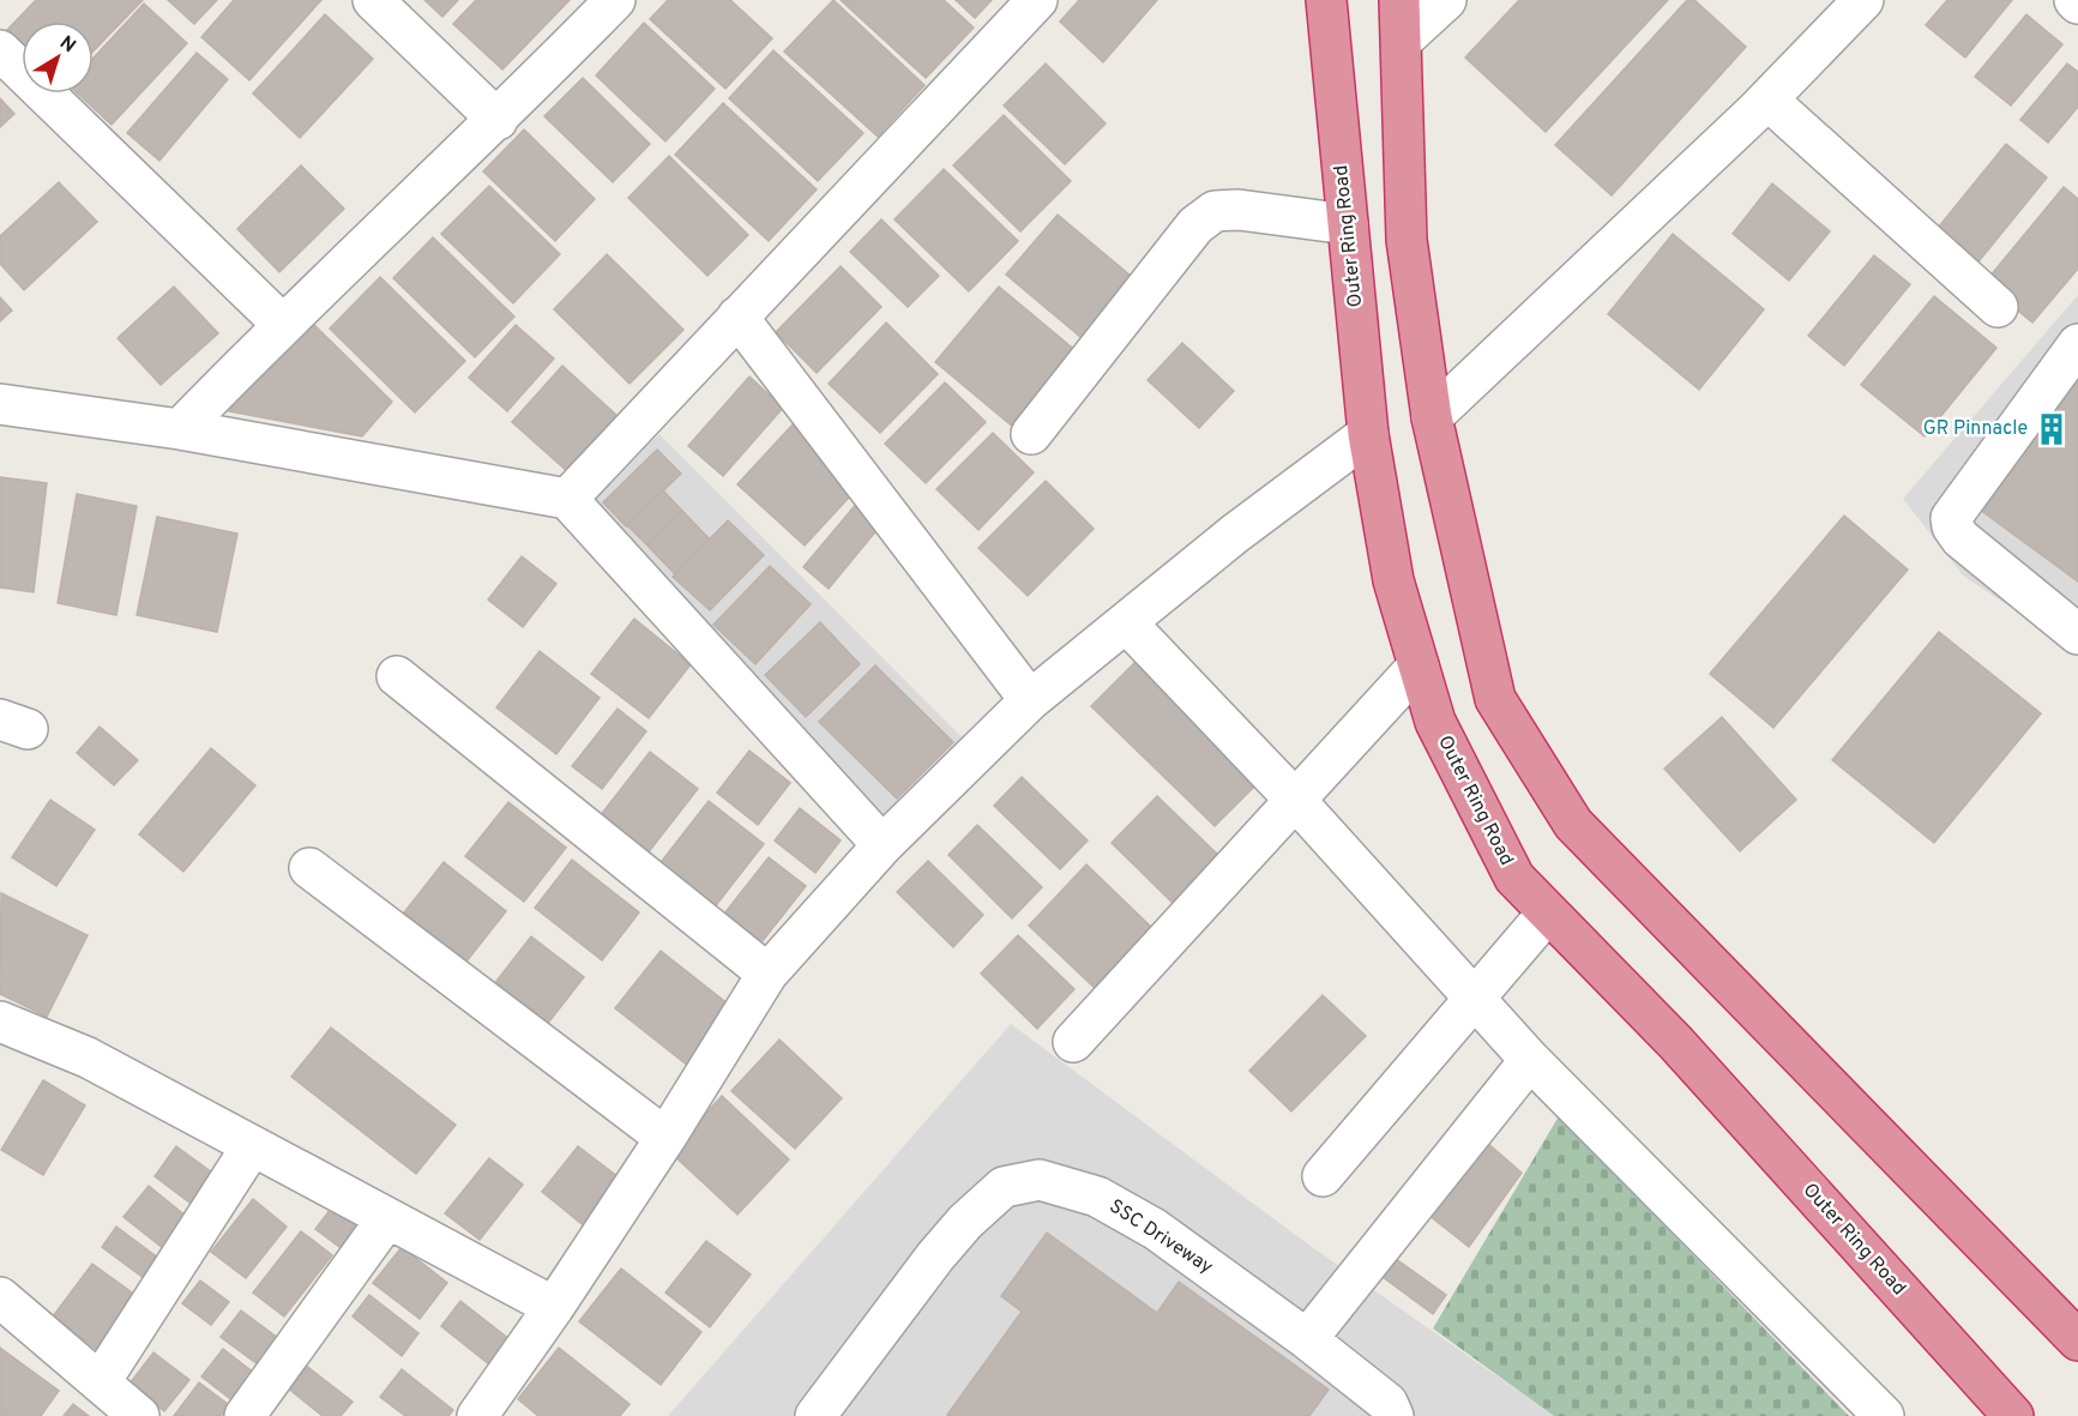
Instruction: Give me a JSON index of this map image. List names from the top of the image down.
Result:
{
  "streets": {
    "highway": ["Outer Ring Road"],
    "street": ["SSC Driveway"]
  },
  "places": {
    "building": ["GR Pinnacle"]
  },
  "north": "top right"
}
